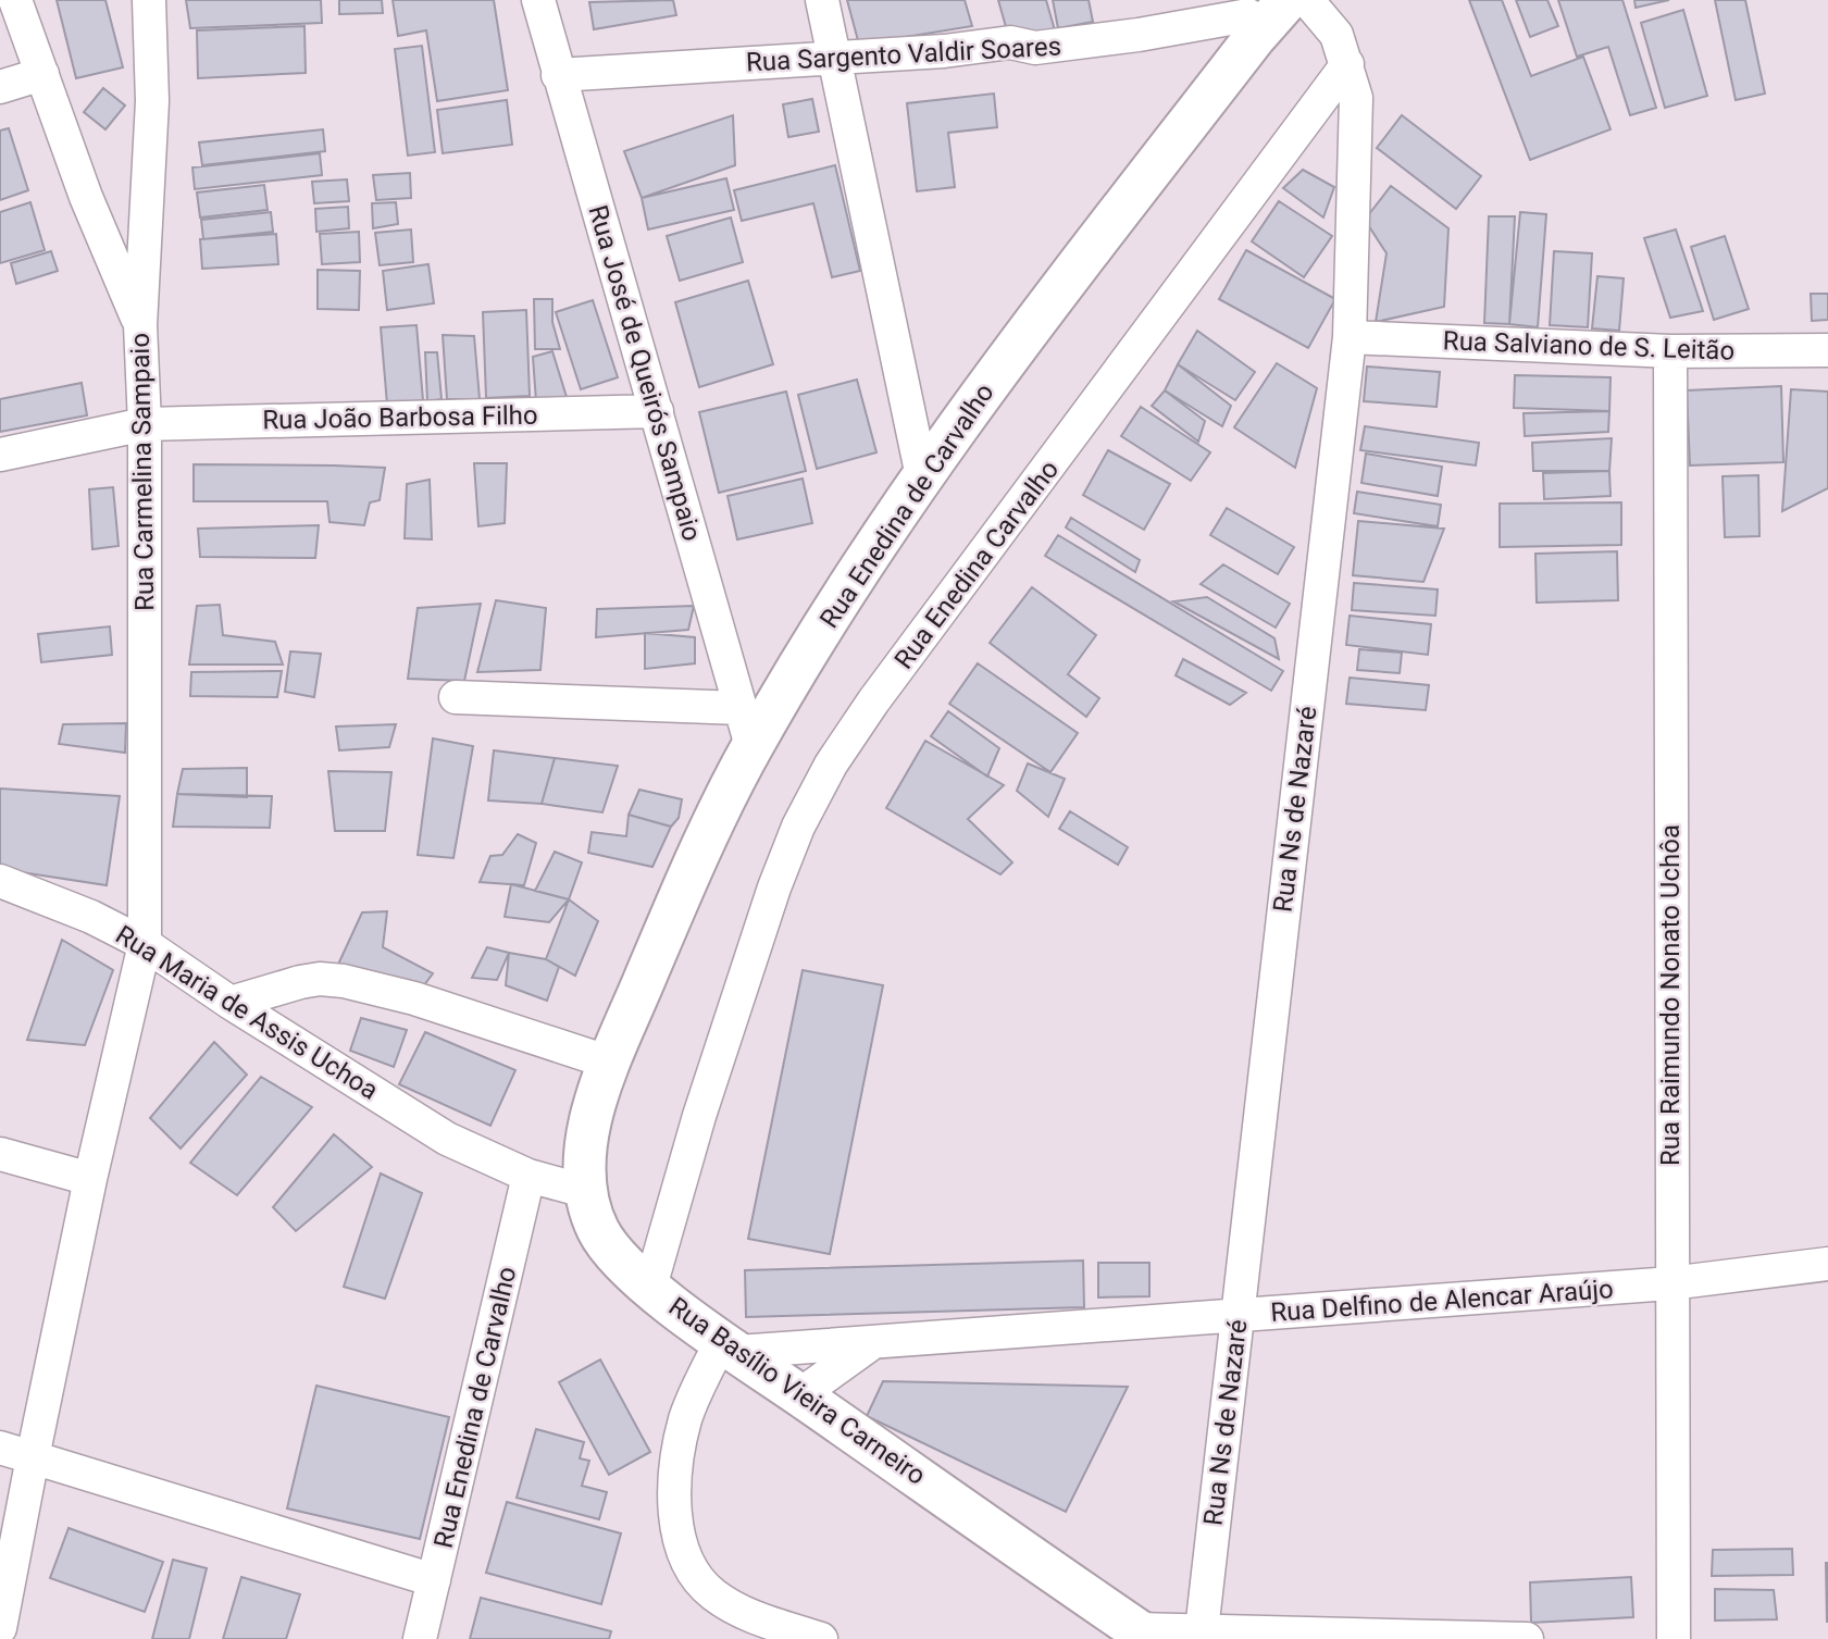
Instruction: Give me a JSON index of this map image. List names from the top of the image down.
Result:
{
  "streets": {
    "main road": ["Rua Enedina de Carvalho", "Rua Basílio Vieira Carneiro"],
    "street": [
      "Rua Sargento Valdir Soares",
      "Rua Salviano de S. Leitão",
      "Rua José de Queirós Sampaio",
      "Rua João Barbosa Filho",
      "Rua Carmelina Sampaio",
      "Rua Enedina Carvalho",
      "Rua Ns de Nazaré",
      "Rua Raimundo Nonato Uchôa",
      "Rua Maria de Assis Uchoa",
      "Rua Delfino de Alencar Araújo"
    ]
  },
  "crossings": [
    ["Rua Sargento Valdir Soares", "Rua José de Queirós Sampaio"],
    ["Rua Sargento Valdir Soares", "Rua Enedina de Carvalho"],
    ["Rua Salviano de S. Leitão", "Rua Ns de Nazaré"],
    ["Rua Salviano de S. Leitão", "Rua Raimundo Nonato Uchôa"],
    ["Rua José de Queirós Sampaio", "Rua João Barbosa Filho"],
    ["Rua José de Queirós Sampaio", "Rua Enedina de Carvalho"],
    ["Rua João Barbosa Filho", "Rua Carmelina Sampaio"],
    ["Rua Carmelina Sampaio", "Rua Maria de Assis Uchoa"],
    ["Rua Enedina de Carvalho", "Rua Maria de Assis Uchoa"],
    ["Rua Enedina de Carvalho", "Rua Basílio Vieira Carneiro"],
    ["Rua Enedina Carvalho", "Rua Ns de Nazaré"],
    ["Rua Enedina Carvalho", "Rua Basílio Vieira Carneiro"],
    ["Rua Ns de Nazaré", "Rua Delfino de Alencar Araújo"],
    ["Rua Raimundo Nonato Uchôa", "Rua Delfino de Alencar Araújo"],
    ["Rua Maria de Assis Uchoa", "Rua Basílio Vieira Carneiro"],
    ["Rua Delfino de Alencar Araújo", "Rua Basílio Vieira Carneiro"]
  ]
}
